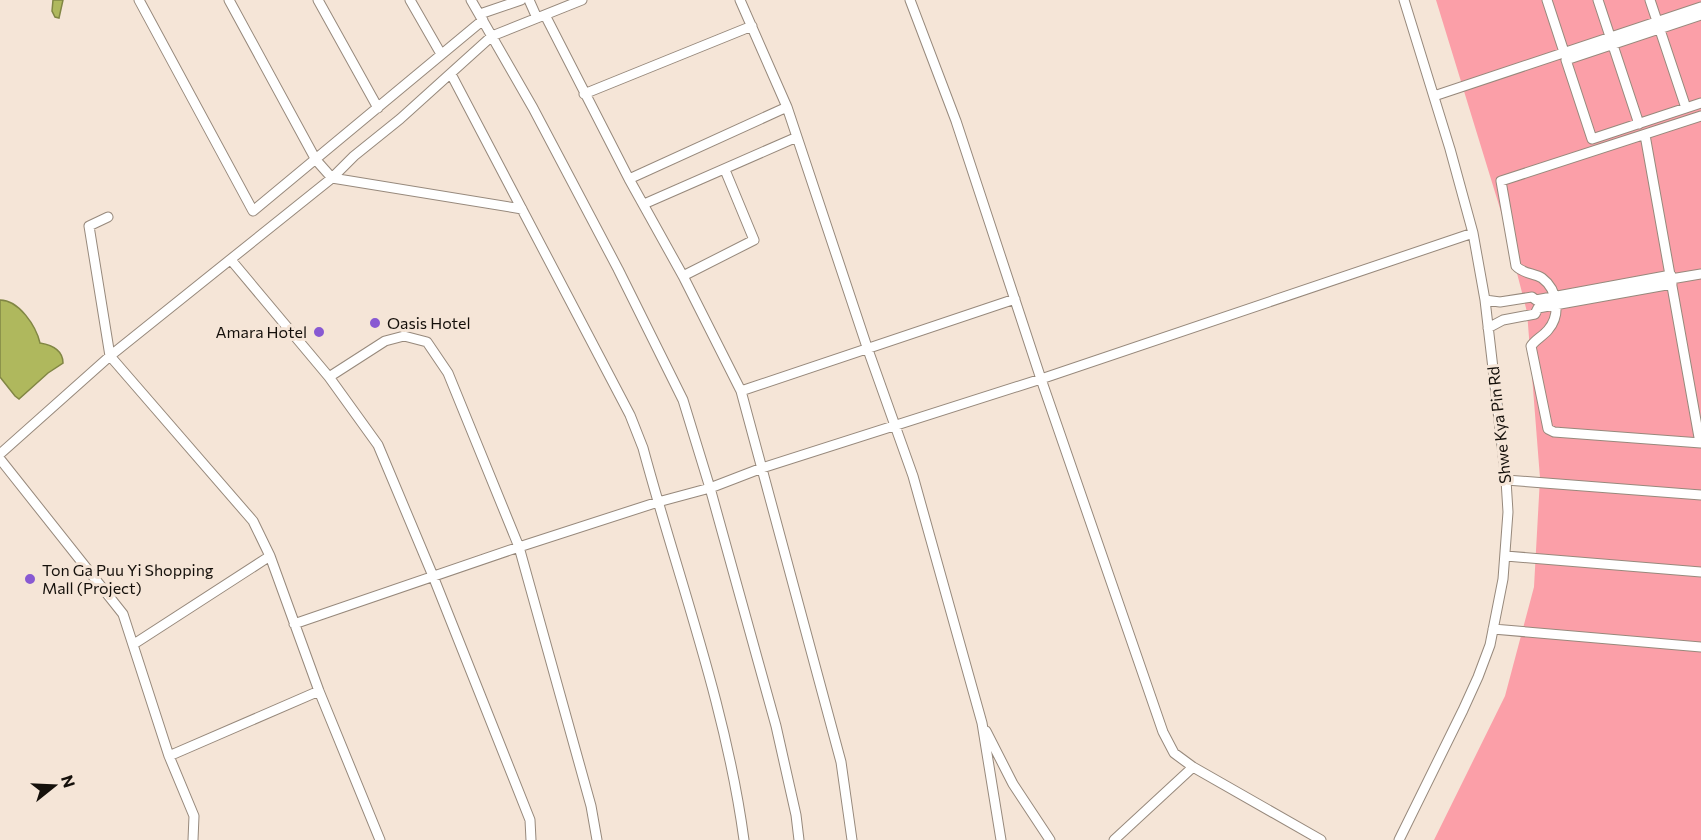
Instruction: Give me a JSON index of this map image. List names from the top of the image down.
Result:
{
  "streets": {
    "street": ["Shwe Kya Pin Rd"]
  },
  "places": ["Oasis Hotel", "Amara Hotel", "Ton Ga Puu Yi Shopping Mall (Project)"],
  "north": "right"
}
